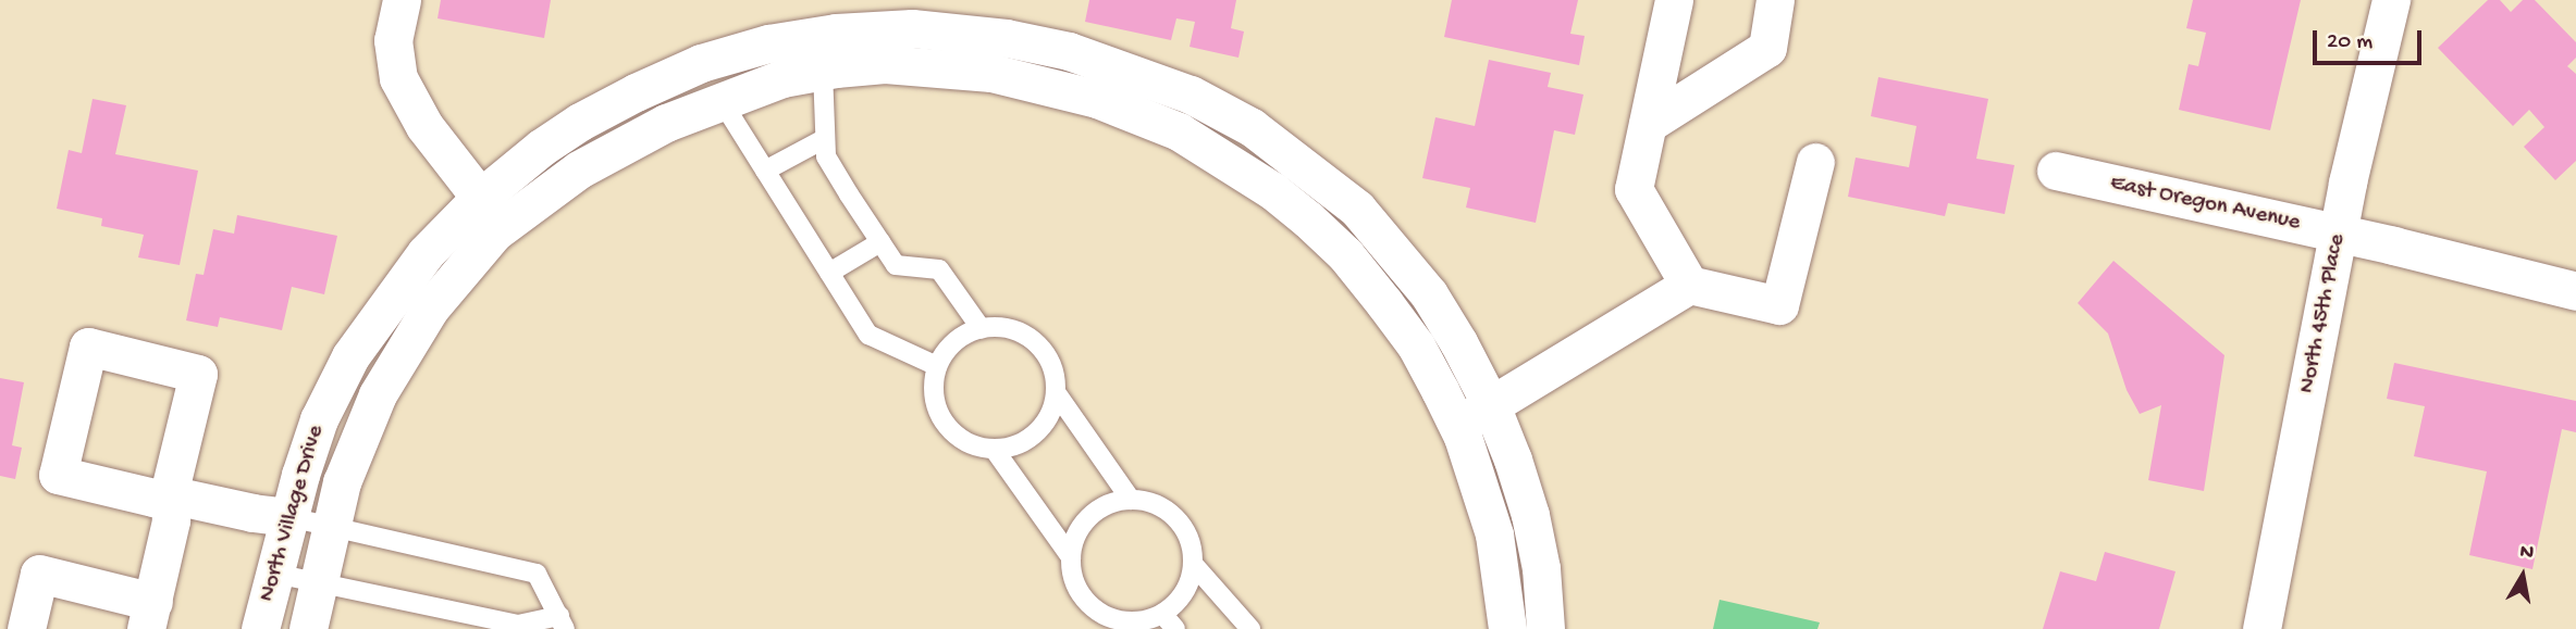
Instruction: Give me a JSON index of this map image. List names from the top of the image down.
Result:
{
  "streets": {
    "street": ["East Oregon Avenue", "North 45th Place", "North Village Drive"]
  },
  "crossings": [
    ["East Oregon Avenue", "North 45th Place"]
  ],
  "scale_bar": "20 m",
  "north": "top"
}
